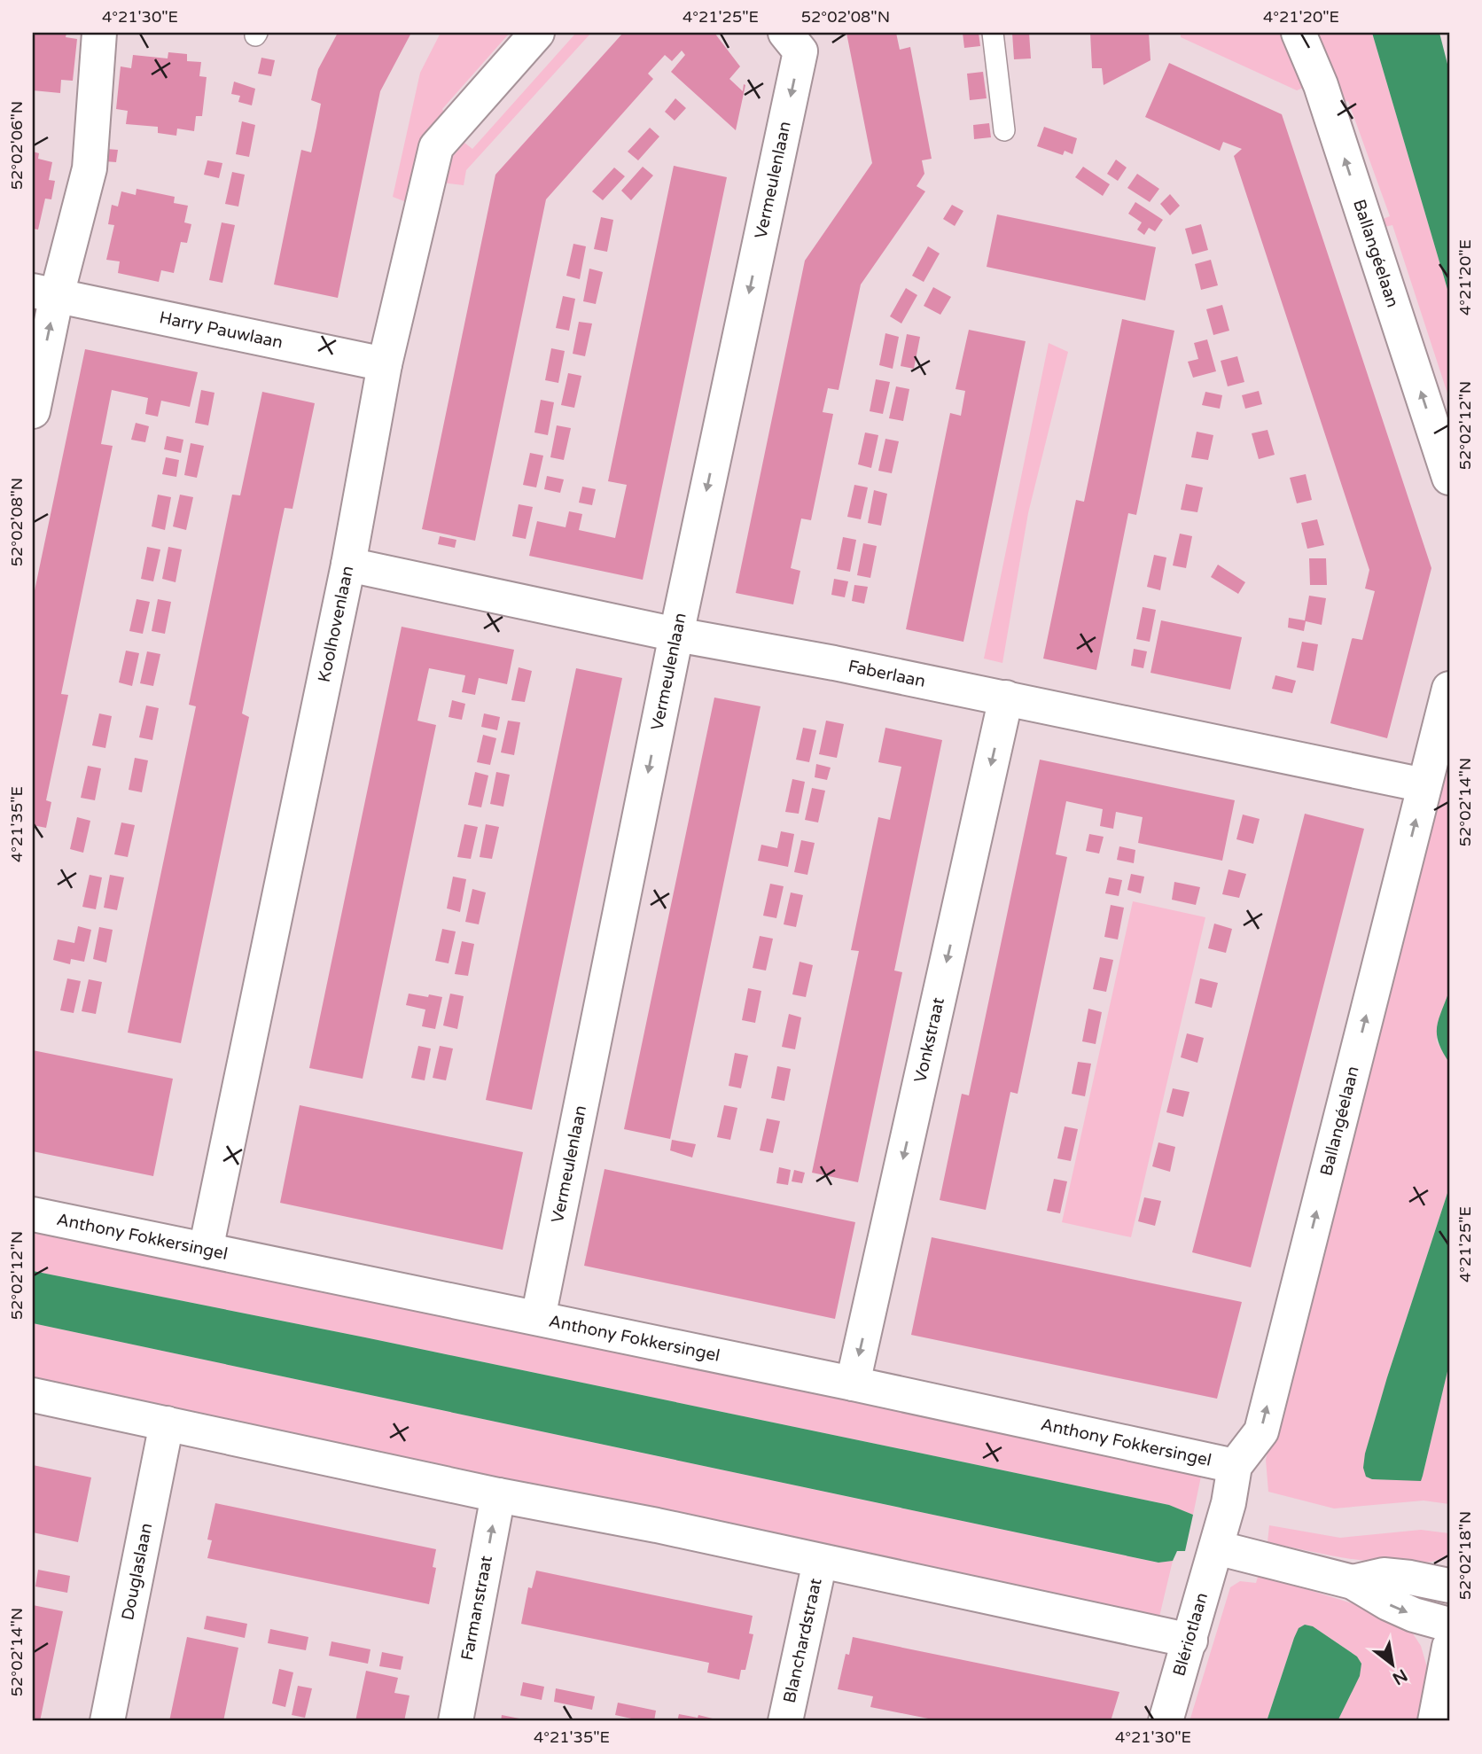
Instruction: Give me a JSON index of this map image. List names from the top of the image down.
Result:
{
  "streets": {
    "street": [
      "Vermeulenlaan",
      "Ballangéelaan",
      "Harry Pauwlaan",
      "Koolhovenlaan",
      "Faberlaan",
      "Vonkstraat",
      "Anthony Fokkersingel",
      "Douglaslaan",
      "Farmanstraat",
      "Blériotlaan",
      "Blanchardstraat"
    ]
  },
  "crossings": [
    ["Vermeulenlaan", "Faberlaan"],
    ["Vermeulenlaan", "Anthony Fokkersingel"],
    ["Ballangéelaan", "Faberlaan"],
    ["Ballangéelaan", "Anthony Fokkersingel"],
    ["Ballangéelaan", "Blériotlaan"],
    ["Harry Pauwlaan", "Koolhovenlaan"],
    ["Koolhovenlaan", "Faberlaan"],
    ["Koolhovenlaan", "Anthony Fokkersingel"],
    ["Faberlaan", "Vonkstraat"],
    ["Vonkstraat", "Anthony Fokkersingel"]
  ],
  "one_way": [
    "Vermeulenlaan",
    "Ballangéelaan",
    "Vonkstraat",
    "Farmanstraat"
  ],
  "north": "bottom right",
  "coordinates": [
    "4°21'30\"E",
    "4°21'25\"E",
    "52°02'08\"N",
    "4°21'20\"E",
    "52°02'06\"N",
    "52°02'12\"N",
    "52°02'14\"N",
    "4°21'35\"E",
    "52°02'18\"N"
  ]
}
